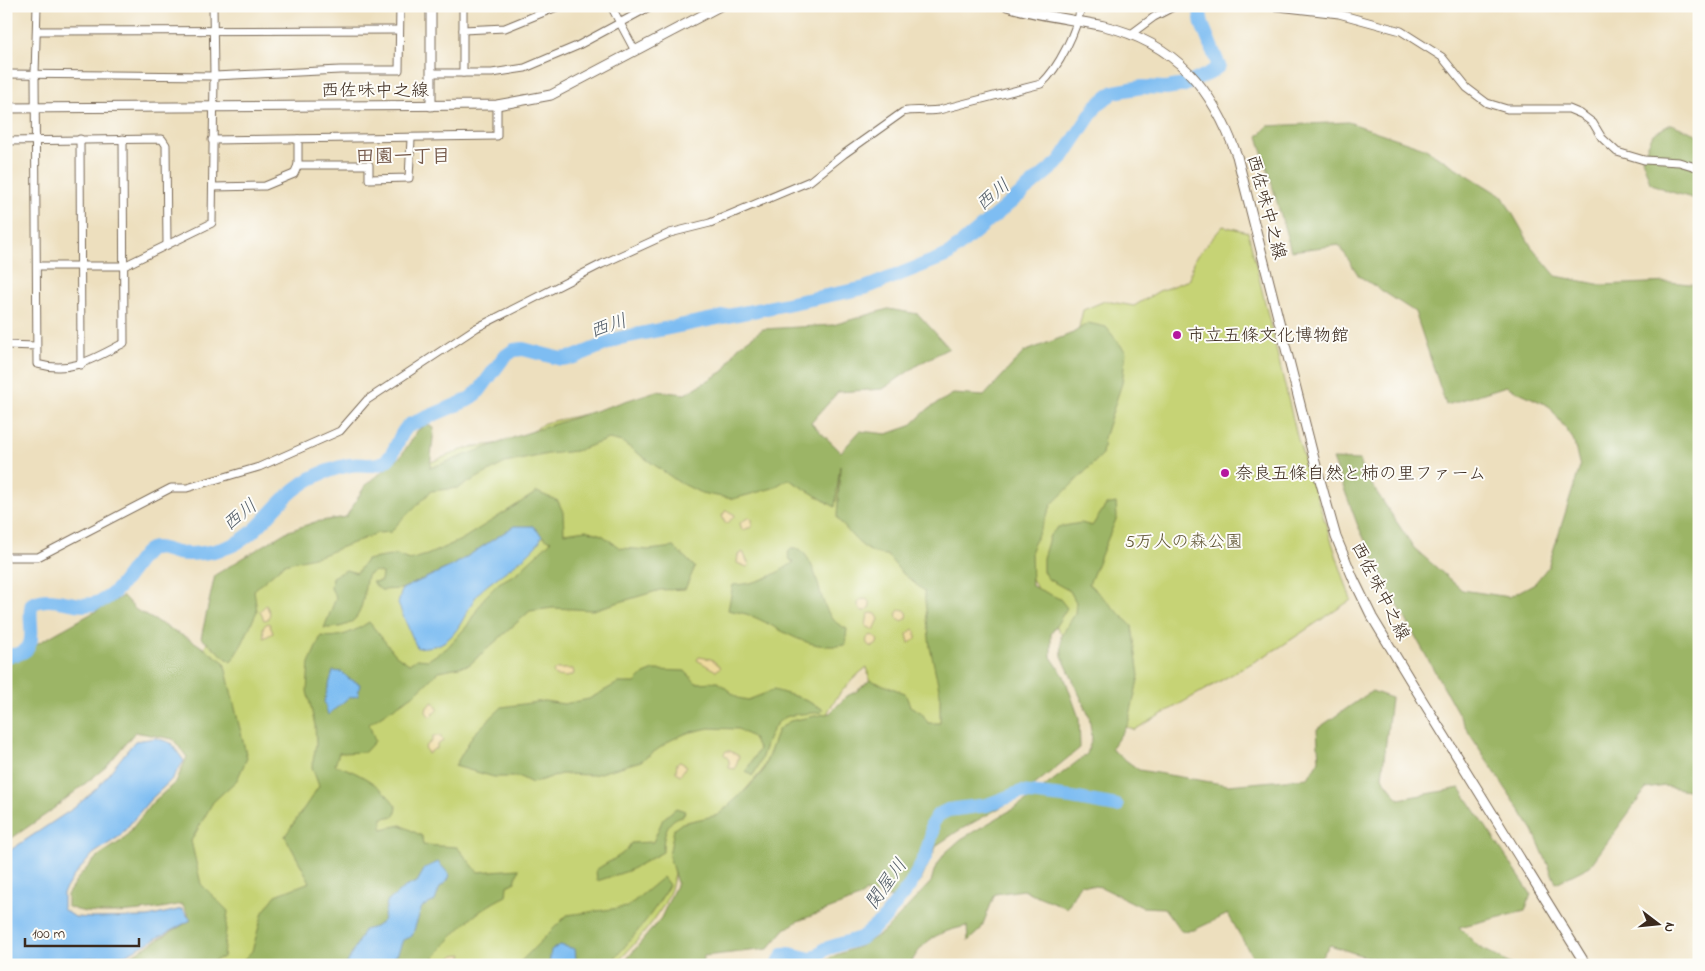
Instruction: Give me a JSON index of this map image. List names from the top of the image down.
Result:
{
  "streets": {
    "main road": ["西佐味中之線"]
  },
  "districts": ["田園一丁目"],
  "water": ["西川", "関屋川"],
  "parks": ["5万人の森公園"],
  "places": ["市立五條文化博物館", "奈良五條自然と柿の里ファーム"],
  "scale_bar": "100 m",
  "north": "right"
}
